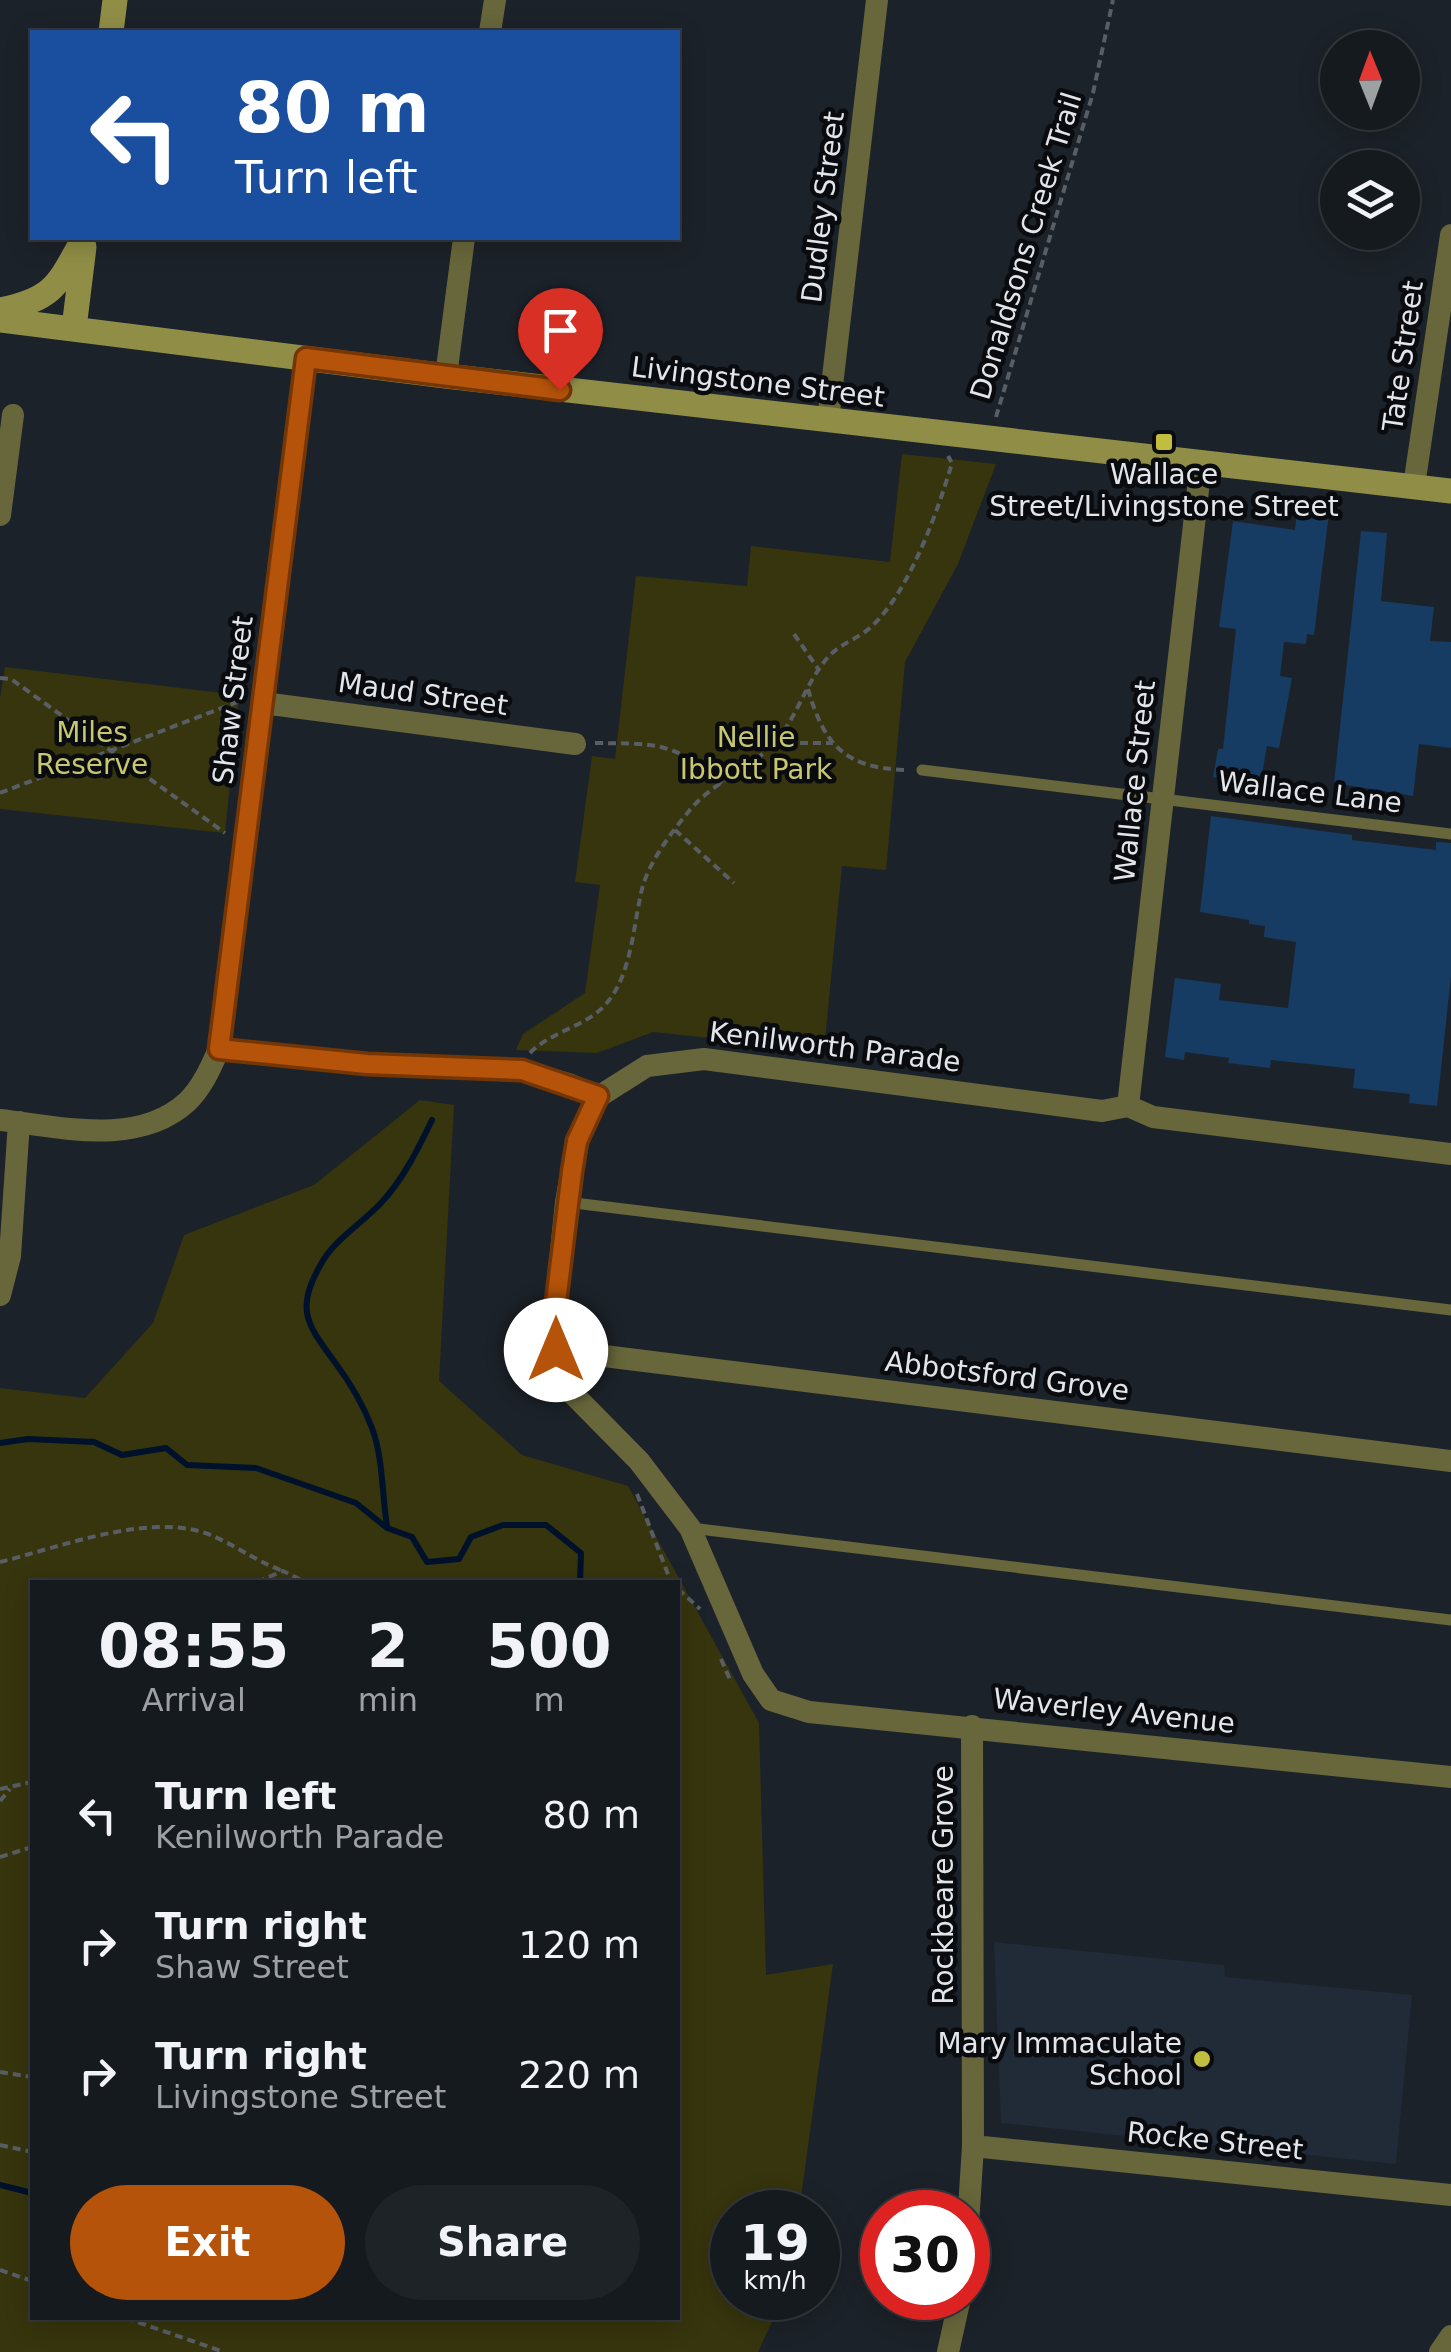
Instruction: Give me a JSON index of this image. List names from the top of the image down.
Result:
{
  "streets": {
    "main road": ["Livingstone Street"],
    "street": [
      "Dudley Street",
      "Tate Street",
      "Maud Street",
      "Shaw Street",
      "Wallace Street",
      "Kenilworth Parade",
      "Abbotsford Grove",
      "Waverley Avenue",
      "Rockbeare Grove",
      "Rocke Street"
    ],
    "lane": ["Wallace Lane"],
    "path": ["Donaldsons Creek Trail"]
  },
  "crossings": [
    ["Dudley Street", "Livingstone Street"],
    ["Tate Street", "Livingstone Street"],
    ["Livingstone Street", "Shaw Street"],
    ["Livingstone Street", "Wallace Street"],
    ["Maud Street", "Shaw Street"],
    ["Wallace Street", "Wallace Lane"],
    ["Wallace Street", "Kenilworth Parade"],
    ["Waverley Avenue", "Rockbeare Grove"],
    ["Rockbeare Grove", "Rocke Street"]
  ],
  "parks": ["Miles Reserve", "Nellie Ibbott Park"],
  "places": {
    "transit": ["Wallace Street/Livingstone Street"],
    "other": ["Mary Immaculate School"]
  },
  "north": "top",
  "page": {
    "turn": ["80 m", "Turn left"],
    "eta": [
      "08:55",
      "Arrival",
      "2",
      "min",
      "500",
      "m"
    ],
    "list": [
      {
        "name": "Turn left",
        "note": "Kenilworth Parade",
        "value": "80 m"
      },
      {
        "name": "Turn right",
        "note": "Shaw Street",
        "value": "120 m"
      },
      {
        "name": "Turn right",
        "note": "Livingstone Street",
        "value": "220 m"
      }
    ],
    "buttons": ["Exit", "Share"],
    "speed": "19 km/h",
    "limit": "30"
  }
}
